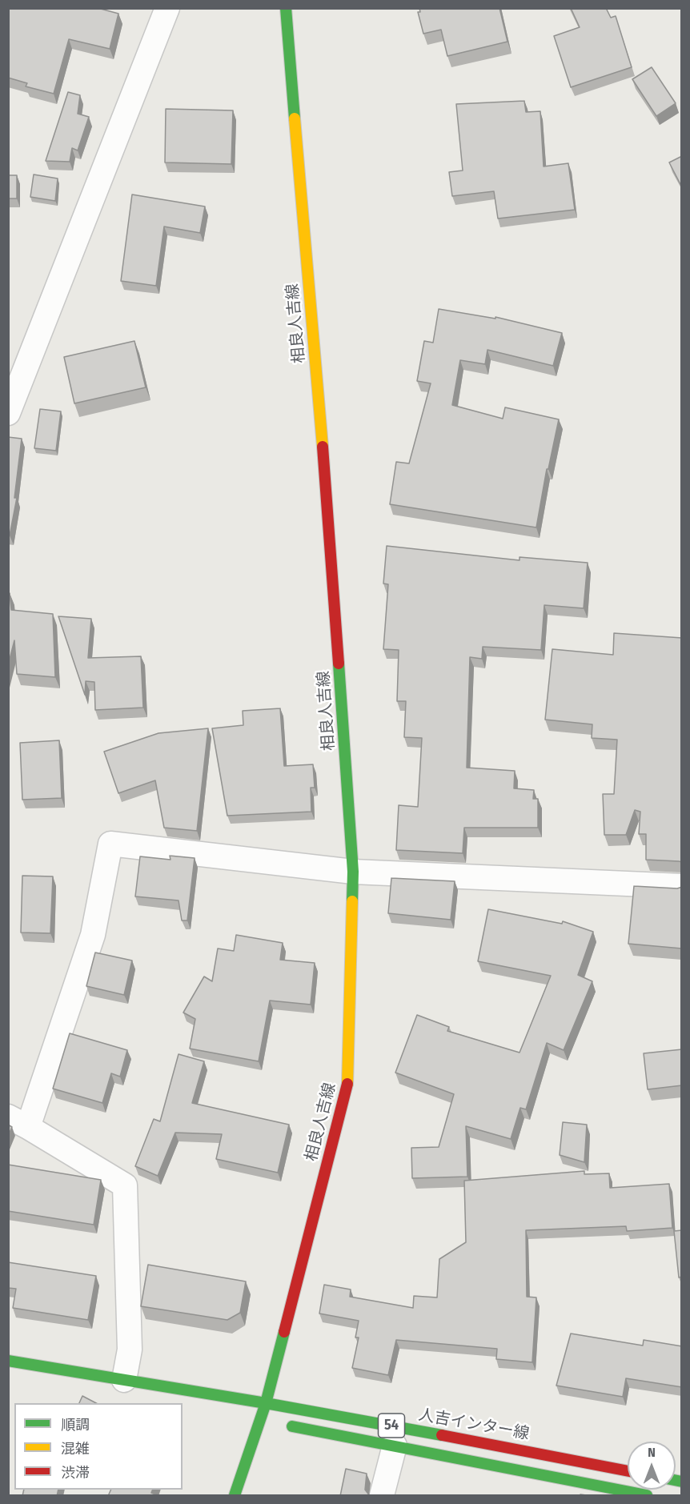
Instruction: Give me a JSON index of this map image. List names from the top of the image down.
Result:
{
  "streets": {
    "main road": ["相良人吉線", "人吉インター線", "54"]
  },
  "crossings": [
    ["相良人吉線", "人吉インター線"]
  ],
  "legend": ["順調", "混雑", "渋滞"],
  "north": "top"
}
